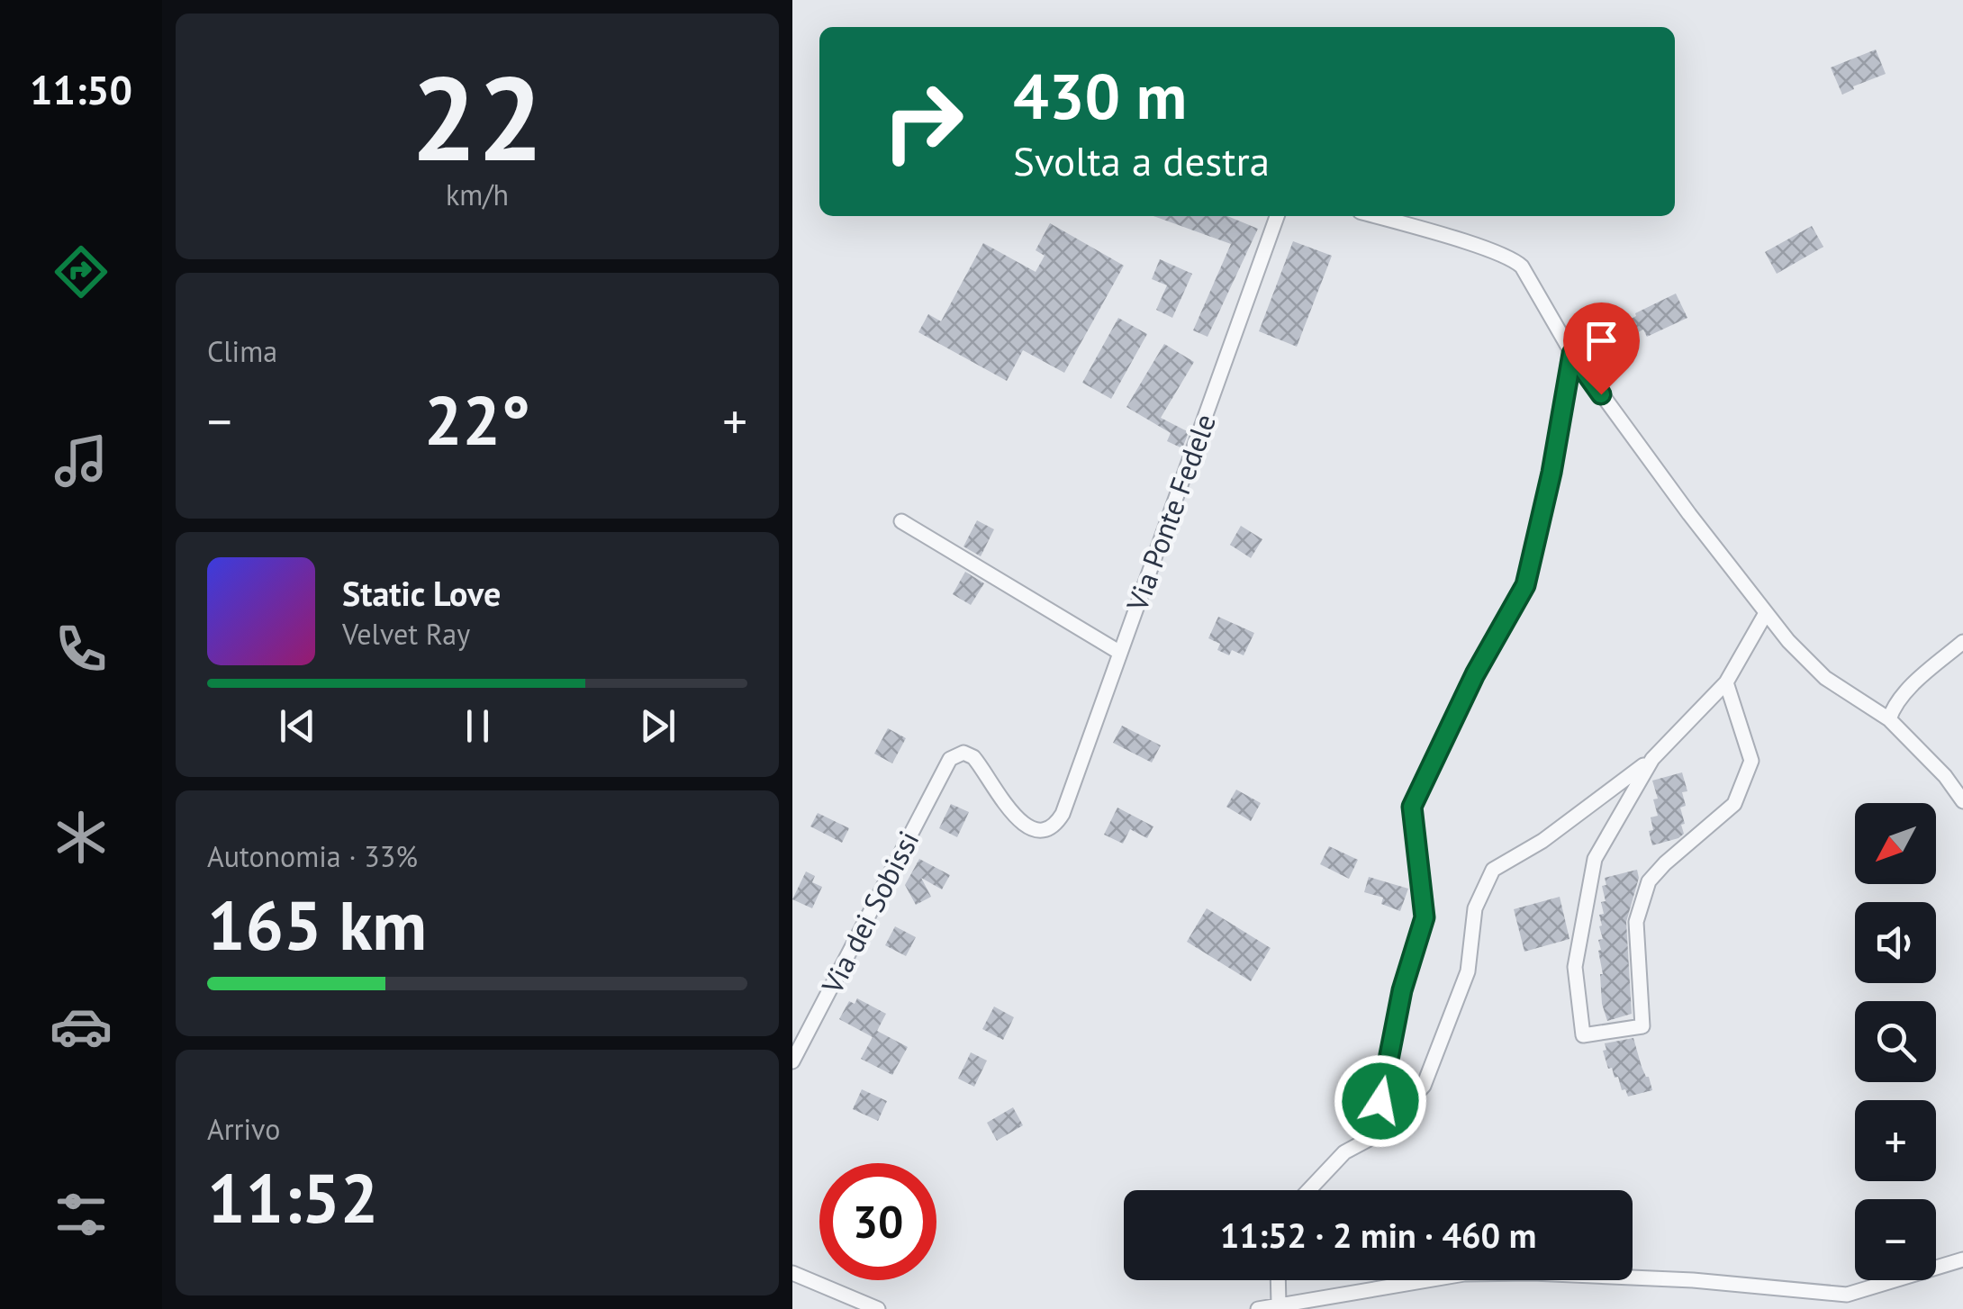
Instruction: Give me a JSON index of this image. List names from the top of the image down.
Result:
{
  "streets": {
    "street": ["Via Ponte Fedele", "Via dei Sobissi"]
  },
  "crossings": [
    ["Via Ponte Fedele", "Via dei Sobissi"]
  ],
  "north": "bottom left",
  "page": {
    "tabs": "11:50",
    "tile": [
      ["22", "km/h"],
      "Clima",
      ["Autonomia · 33%", "165 km"],
      ["Arrivo", "11:52"]
    ],
    "turn": ["430 m", "Svolta a destra"],
    "heat": ["−", "22°", "+"],
    "song": ["Static Love", "Velvet Ray"],
    "map_buttons": ["+", "−"],
    "limit": "30",
    "trip": "11:52 · 2 min · 460 m"
  }
}
